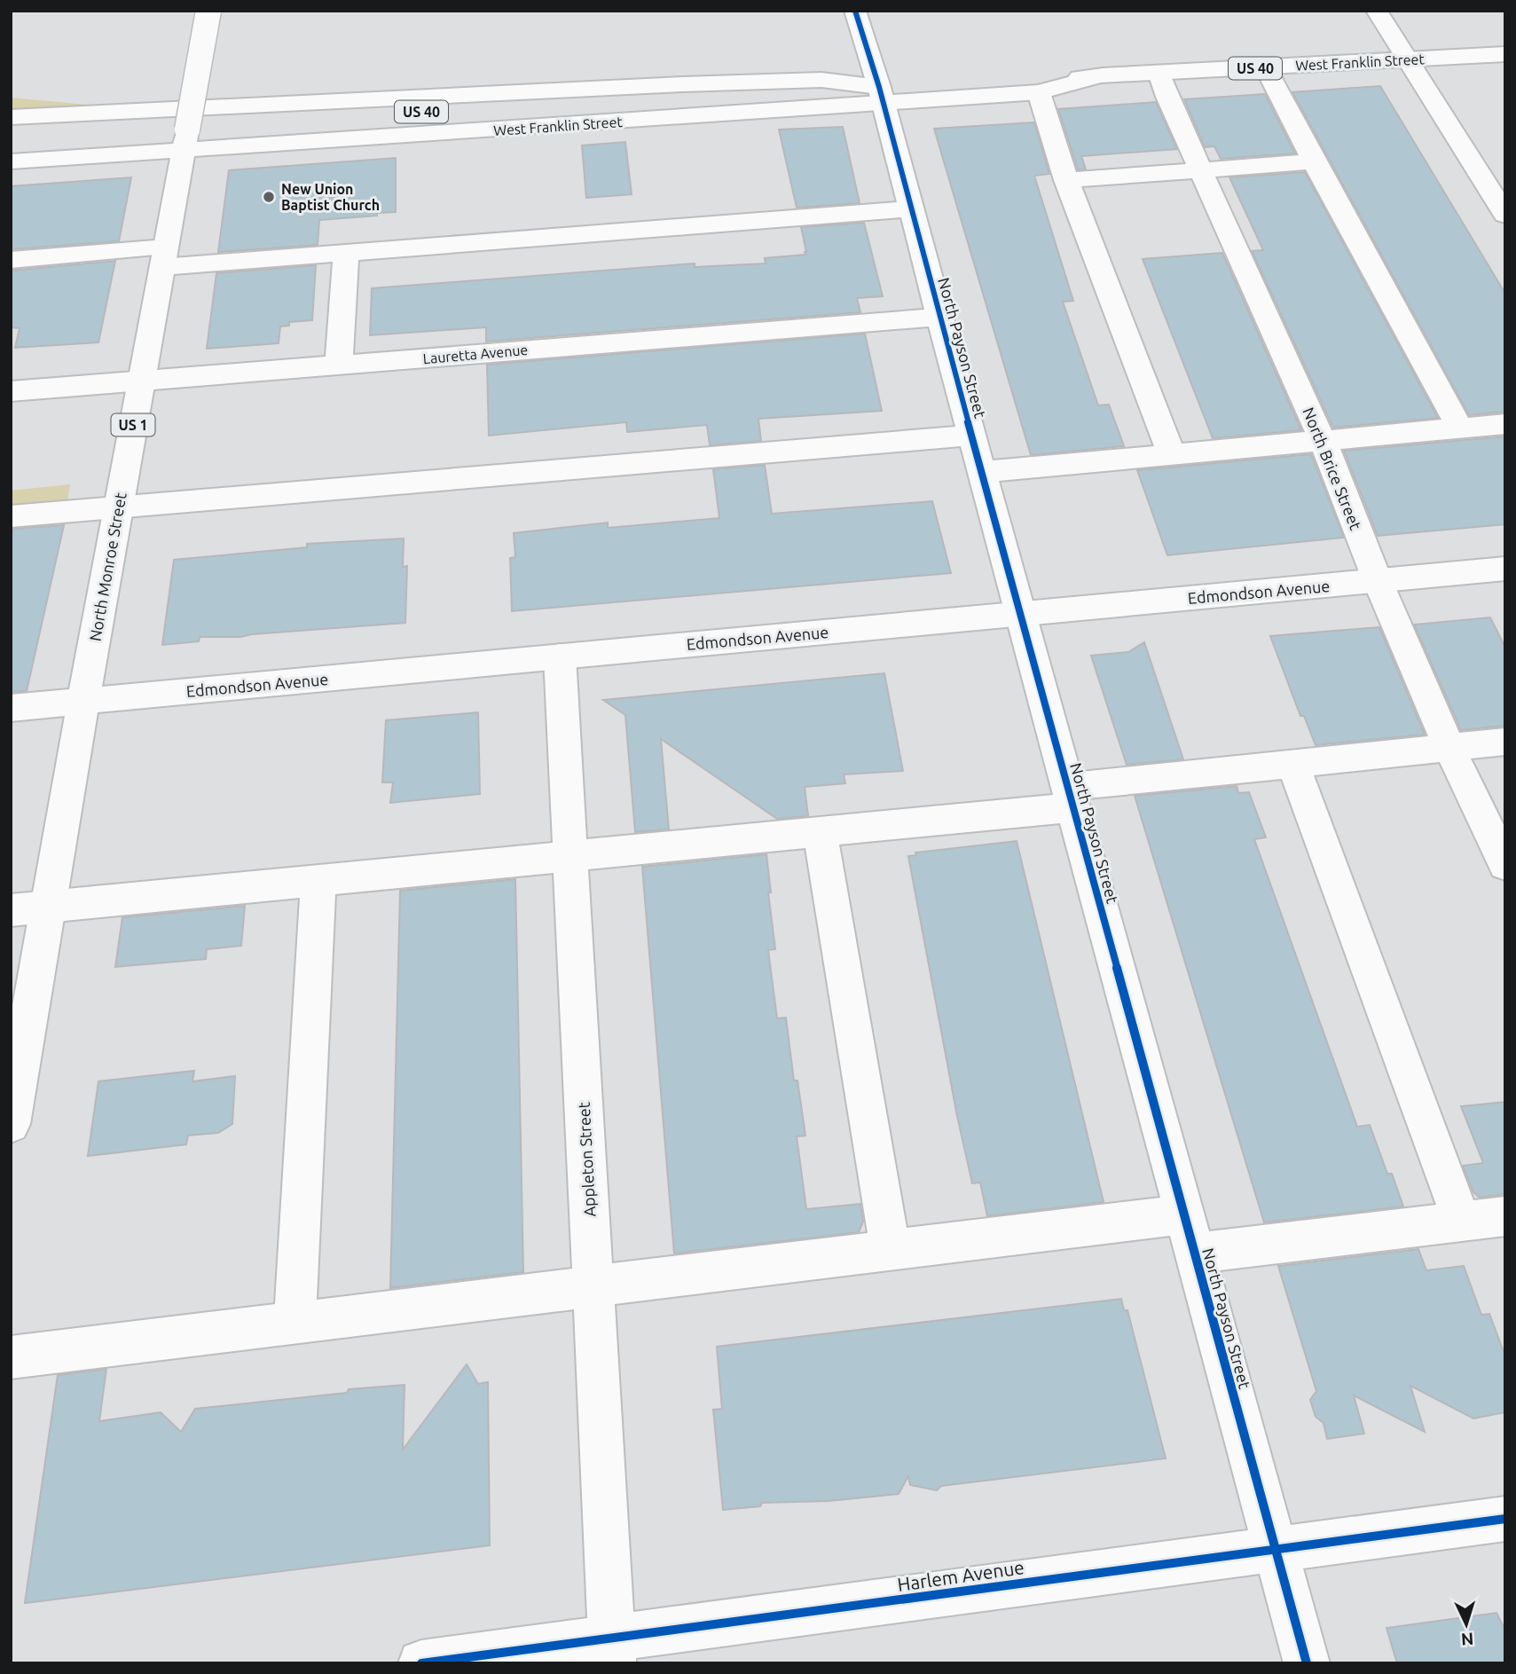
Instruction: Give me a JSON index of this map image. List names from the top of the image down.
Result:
{
  "streets": {
    "main road": [
      "West Franklin Street",
      "US 40",
      "North Payson Street",
      "Lauretta Avenue",
      "US 1",
      "North Brice Street",
      "North Monroe Street",
      "Edmondson Avenue",
      "Appleton Street",
      "Harlem Avenue"
    ]
  },
  "crossings": [
    ["West Franklin Street", "US 40"],
    ["West Franklin Street", "North Payson Street"],
    ["West Franklin Street", "North Brice Street"],
    ["West Franklin Street", "North Monroe Street"],
    ["US 40", "North Payson Street"],
    ["North Payson Street", "Lauretta Avenue"],
    ["North Payson Street", "Edmondson Avenue"],
    ["North Payson Street", "Harlem Avenue"],
    ["Lauretta Avenue", "North Monroe Street"],
    ["North Brice Street", "Edmondson Avenue"],
    ["North Monroe Street", "Edmondson Avenue"],
    ["Edmondson Avenue", "Appleton Street"],
    ["Appleton Street", "Harlem Avenue"]
  ],
  "places": ["New Union Baptist Church"],
  "north": "bottom"
}
